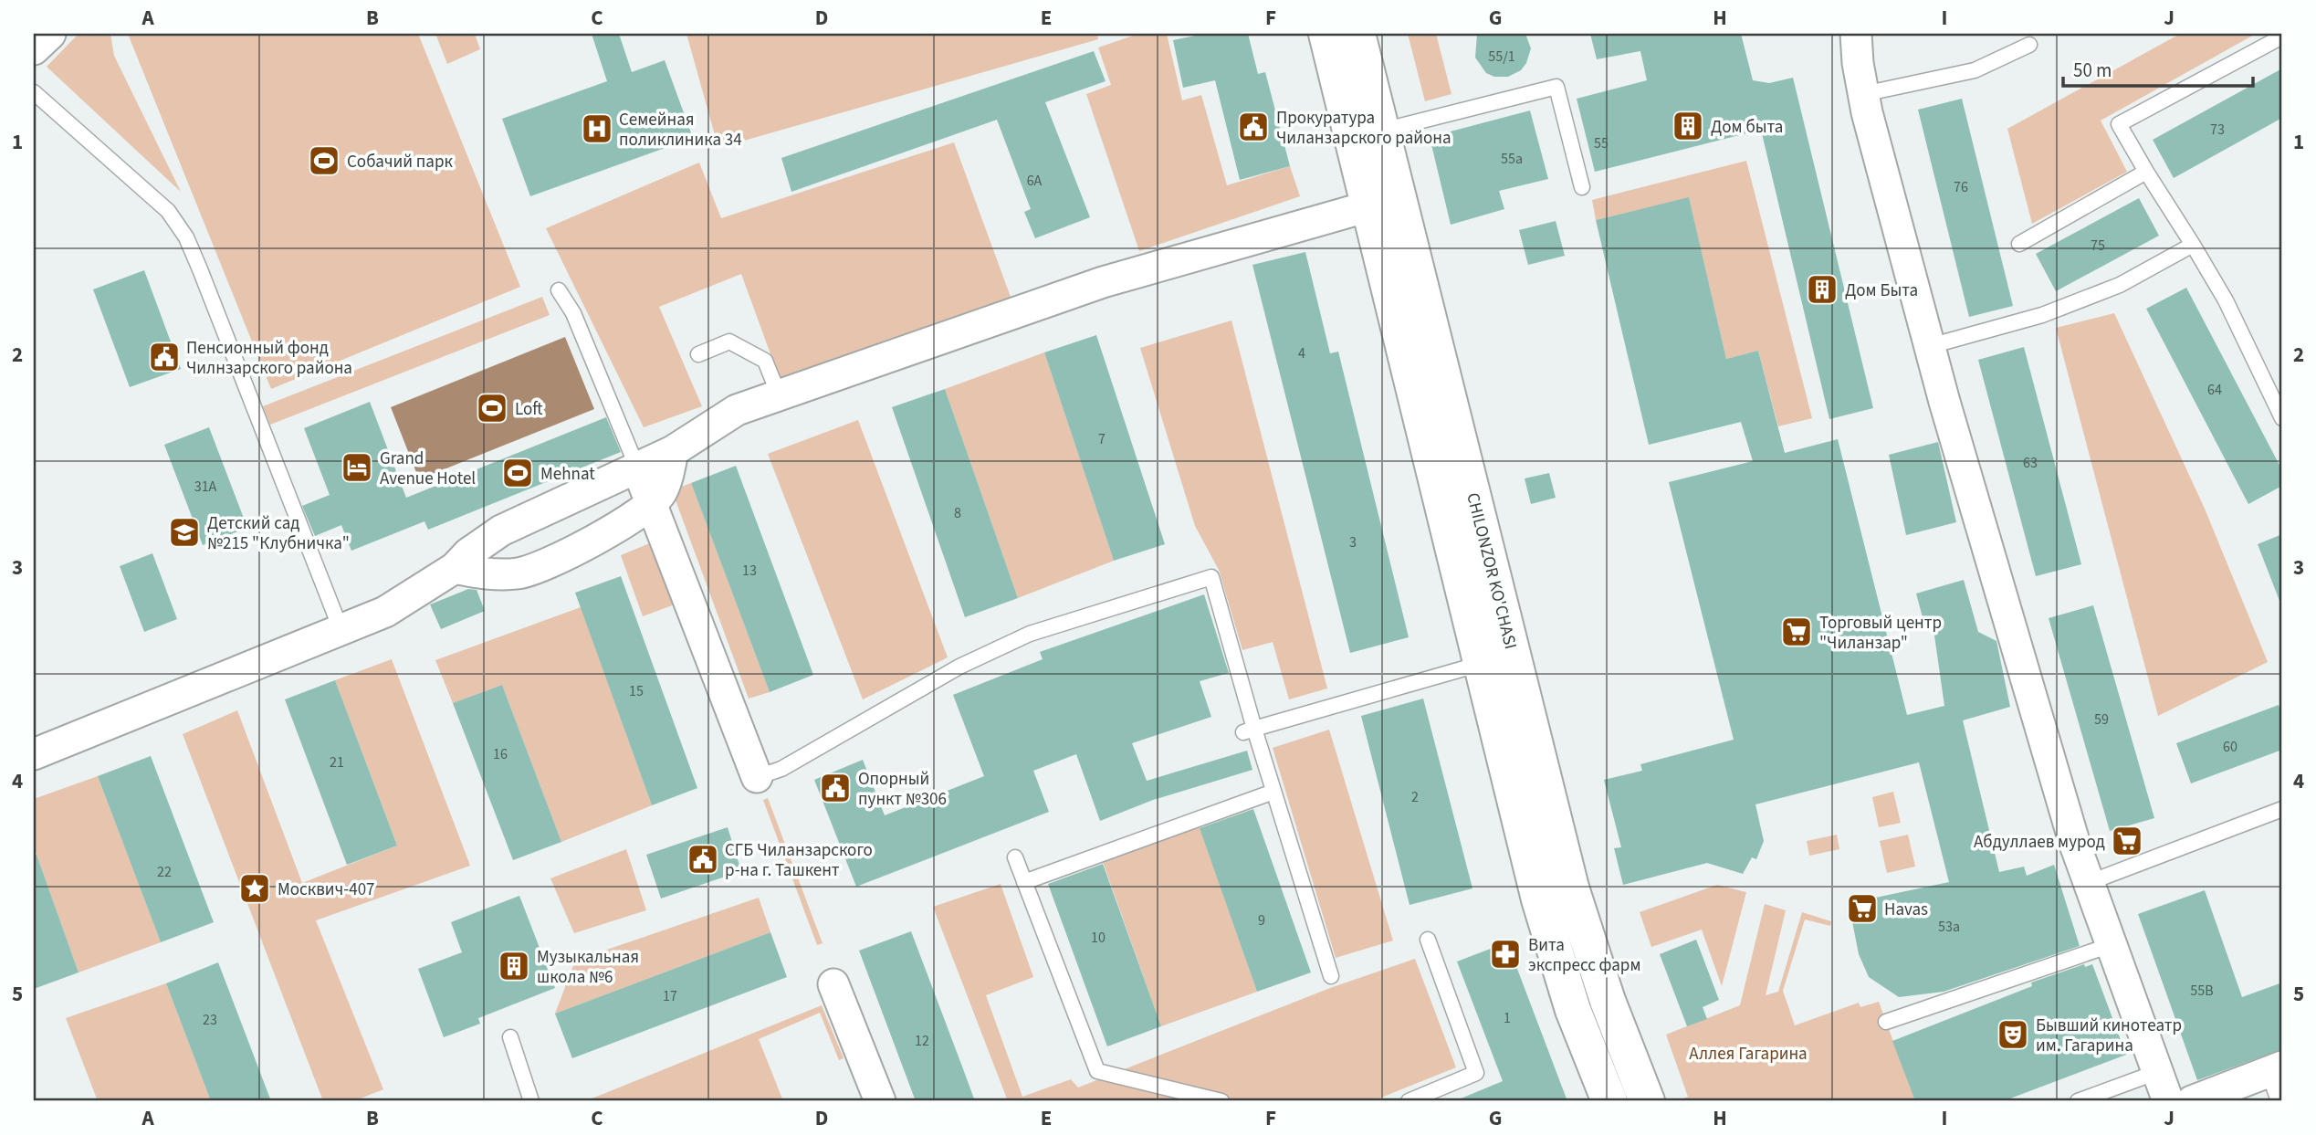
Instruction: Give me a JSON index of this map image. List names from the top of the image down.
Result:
{
  "streets": {
    "main road": ["CHILONZOR KO'CHASI"]
  },
  "parks": ["Аллея Гагарина"],
  "places": {
    "building": ["Дом быта", "Дом Быта", "Mузыкальная школа №6"],
    "public building": [
      "Прокуратура Чиланзарского района",
      "Пенсионный фонд Чилнзарского района",
      "Опорный пункт №306",
      "СГБ Чиланзарского р-на г. Ташкент"
    ],
    "hospital": ["Семейная поликлиника 34"],
    "sports": ["Собачий парк", "Loft", "Mehnat"],
    "hotel": ["Grand Avenue Hotel"],
    "school or university": ["Детский сад №215 \"Клубничка\""],
    "supermarket": ["Торговый центр \"Чиланзар\"", "Абдуллаев мурод", "Havas"],
    "place": ["Москвич-407"],
    "pharmacy": ["Вита экспресс фарм"],
    "theatre": ["Бывший кинотеатр им. Гагарина"]
  },
  "house_numbers": [
    "55/1",
    "73",
    "55",
    "55a",
    "6А",
    "76",
    "75",
    "4",
    "64",
    "7",
    "63",
    "31A",
    "8",
    "3",
    "13",
    "15",
    "59",
    "60",
    "16",
    "21",
    "2",
    "22",
    "9",
    "53а",
    "10",
    "55B",
    "17",
    "1",
    "23",
    "12"
  ],
  "scale_bar": "50 m",
  "grid": {
    "columns": [
      "A",
      "B",
      "C",
      "D",
      "E",
      "F",
      "G",
      "H",
      "I",
      "J"
    ],
    "rows": [
      "1",
      "2",
      "3",
      "4",
      "5"
    ]
  }
}
